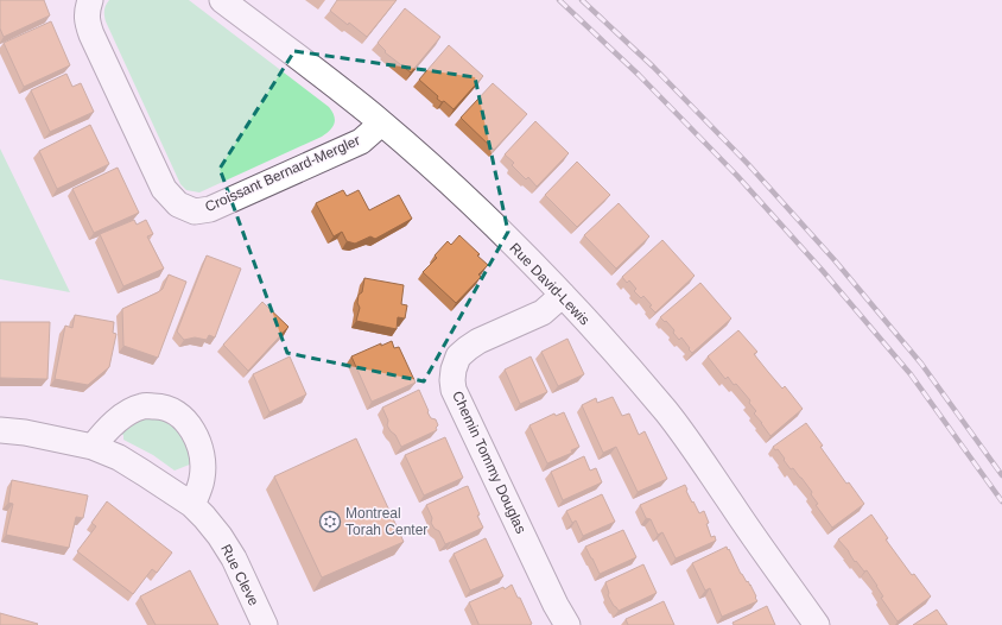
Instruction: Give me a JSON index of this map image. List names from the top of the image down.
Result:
{
  "streets": {
    "street": [
      "Croissant Bernard-Mergler",
      "Rue David-Lewis",
      "Chemin Tommy Douglas",
      "Rue Cleve"
    ]
  },
  "crossings": [
    ["Croissant Bernard-Mergler", "Rue David-Lewis"],
    ["Rue David-Lewis", "Chemin Tommy Douglas"]
  ],
  "places": {
    "synagogue": ["Montreal Torah Center"]
  }
}
